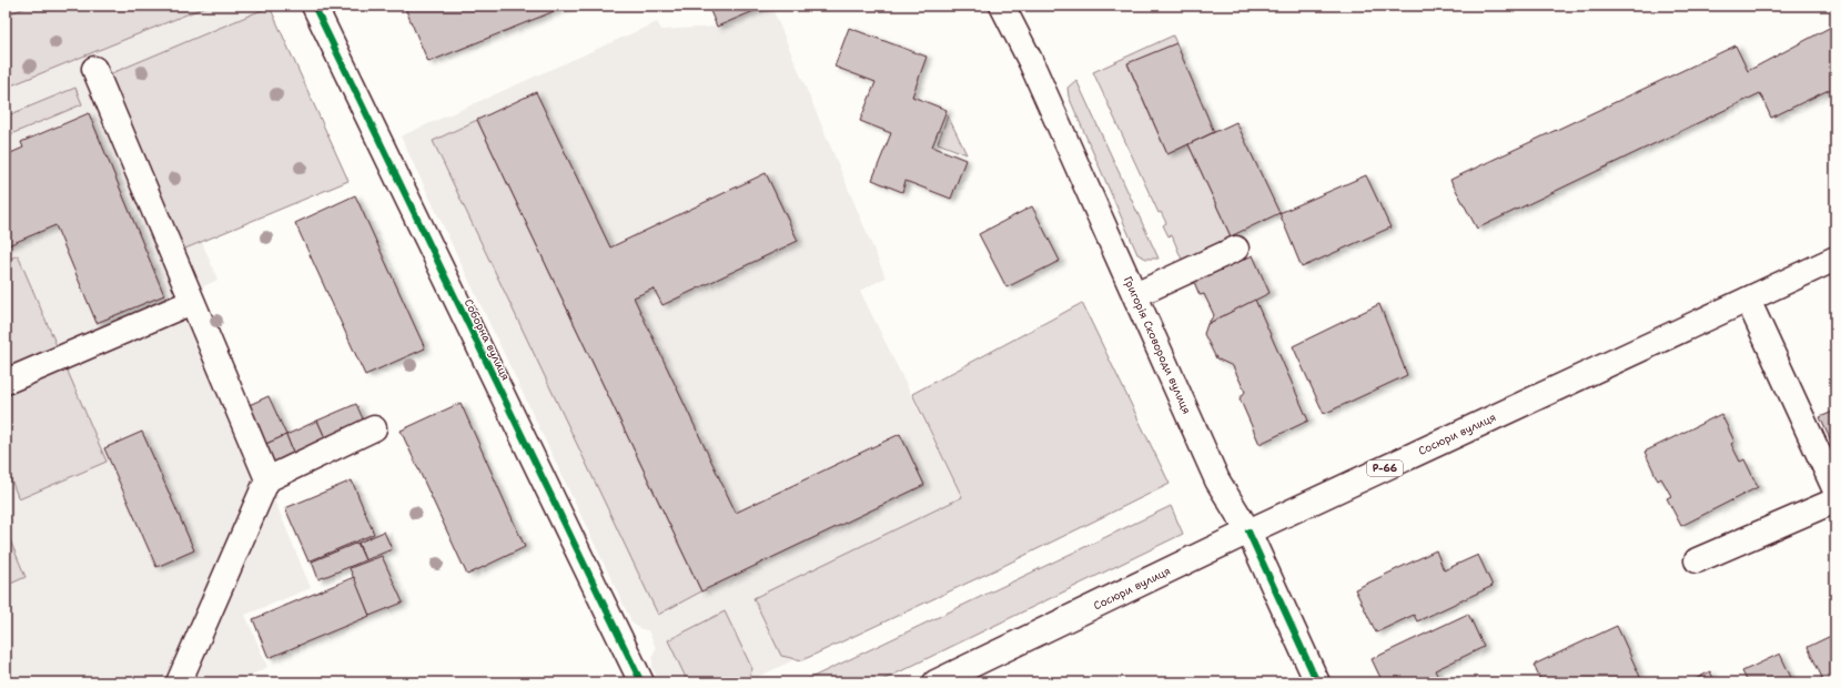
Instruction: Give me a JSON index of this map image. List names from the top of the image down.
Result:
{
  "streets": {
    "main road": [
      "Соборна вулиця",
      "Григорія Сковороди вулиця",
      "Сосюри вулиця",
      "Р-66"
    ]
  },
  "crossings": [
    ["Григорія Сковороди вулиця", "Сосюри вулиця"]
  ]
}
